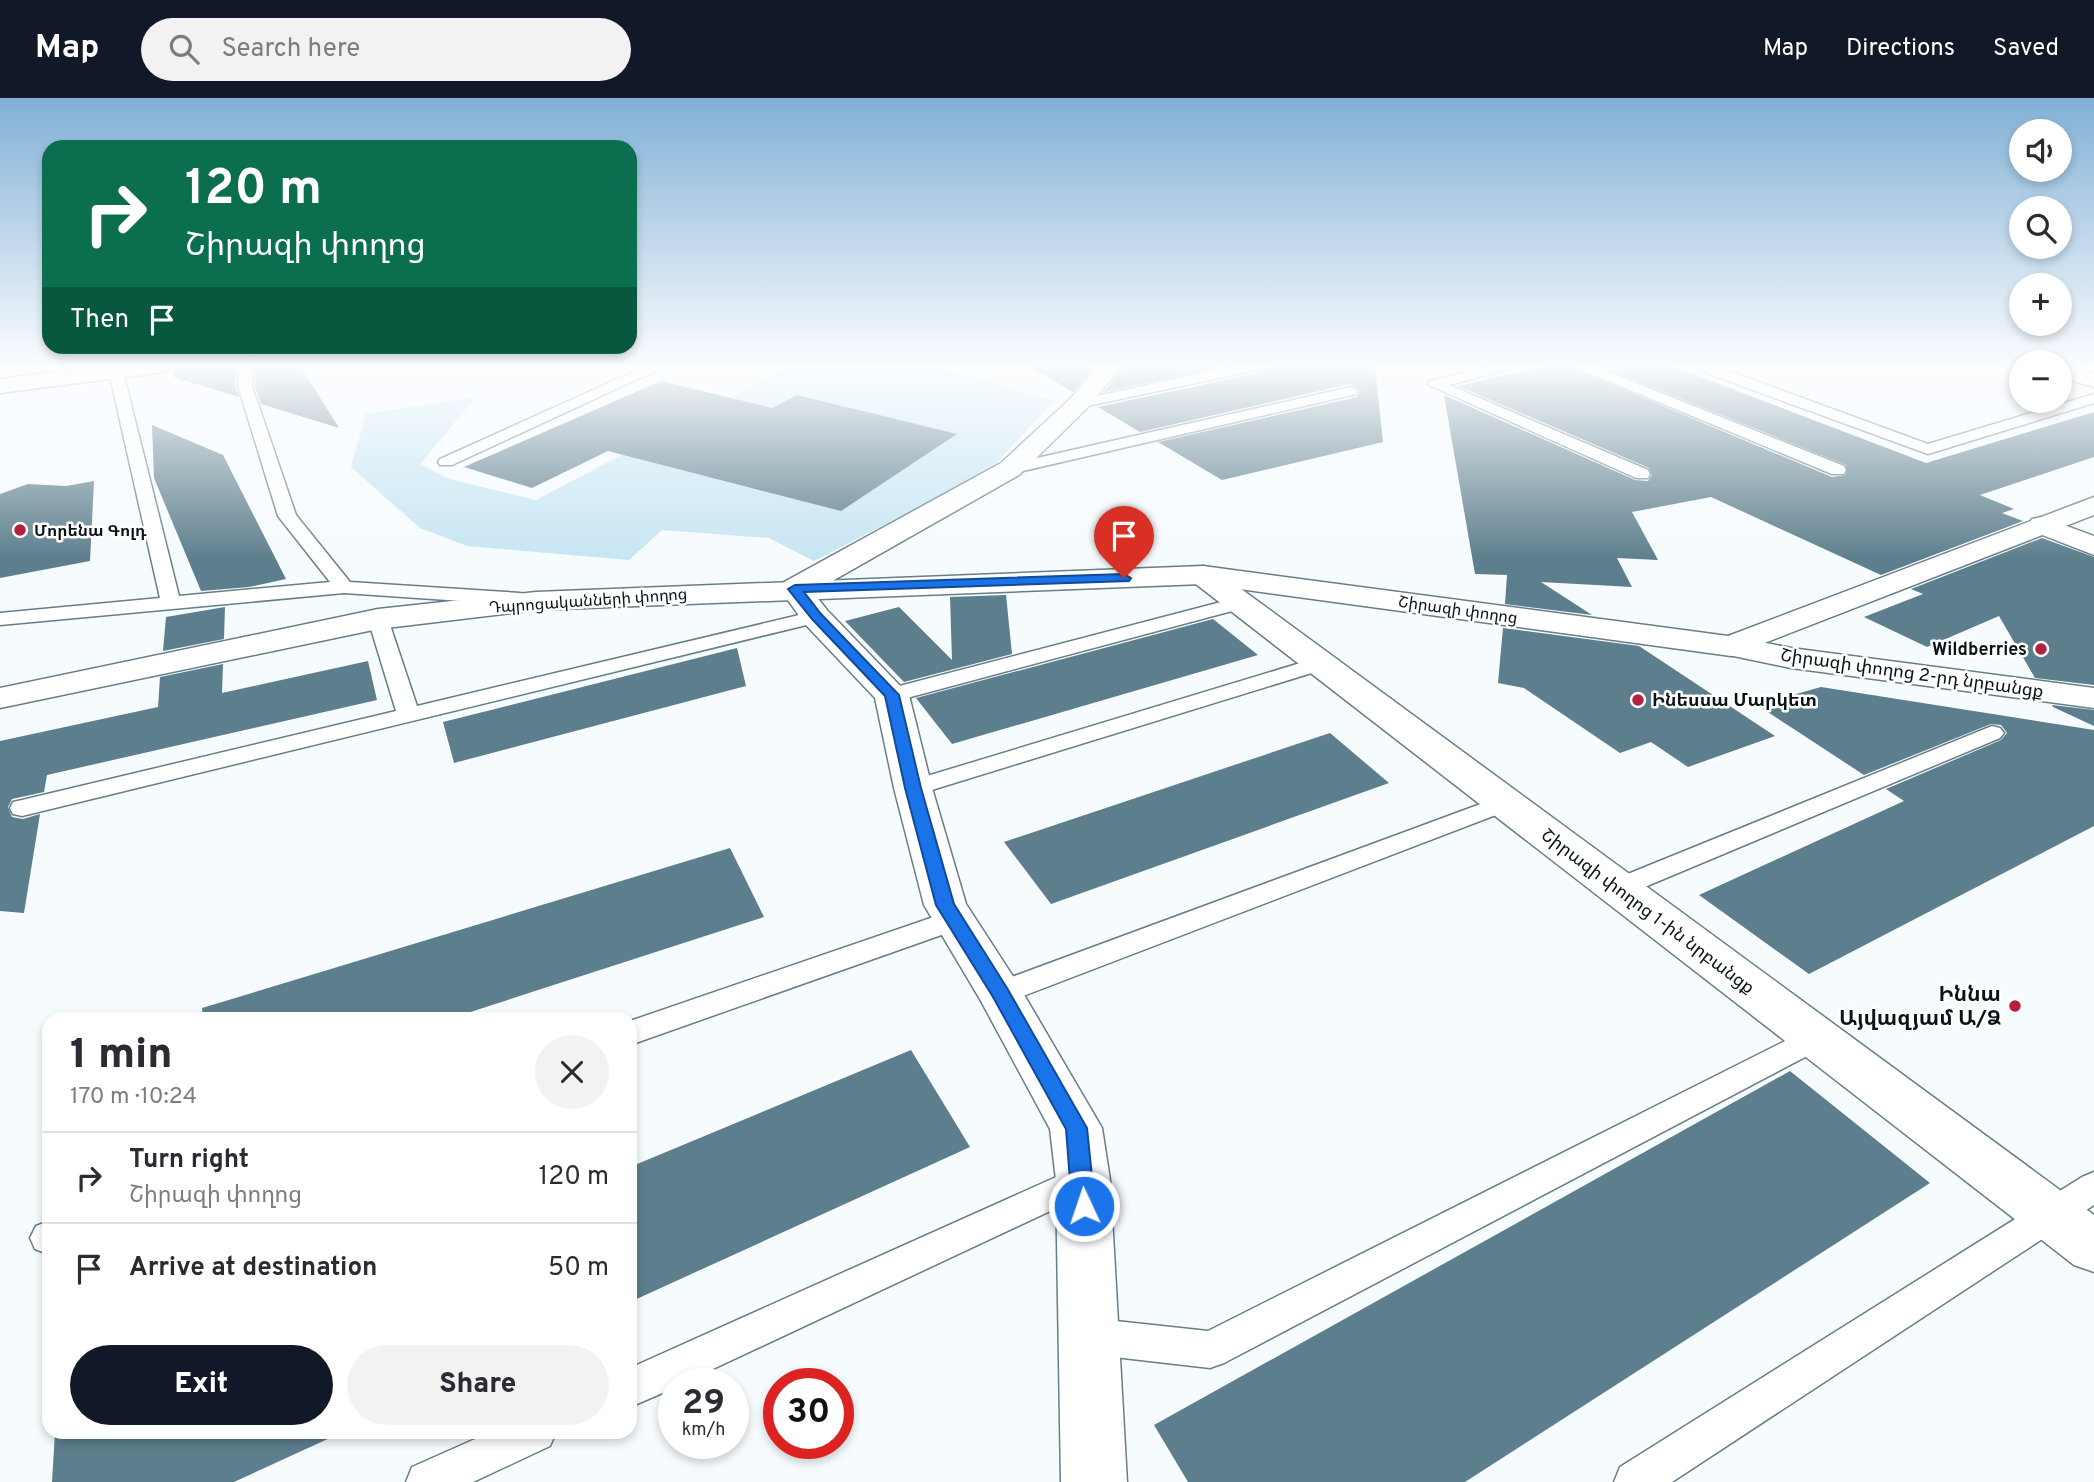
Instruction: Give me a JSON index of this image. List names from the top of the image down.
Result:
{
  "streets": {
    "street": [
      "Դպրոցականների փողոց",
      "Շիրազի փողոց",
      "Շիրազի փողոց 2-րդ նրբանցք",
      "Շիրազի փողոց 1-ին նրբանցք"
    ]
  },
  "crossings": [
    ["Դպրոցականների փողոց", "Շիրազի փողոց"],
    ["Շիրազի փողոց", "Շիրազի փողոց 2-րդ նրբանցք"],
    ["Շիրազի փողոց", "Շիրազի փողոց 1-ին նրբանցք"]
  ],
  "places": [
    "Մորենա Գոլդ",
    "Wildberries",
    "Ինեսսա Մարկետ",
    "Իննա Այվազյամ Ա/Ձ"
  ],
  "page": {
    "header": "Map",
    "search": "Search here",
    "nav": ["Map", "Directions", "Saved"],
    "map_buttons": ["+", "−"],
    "turn": ["120 m", "Շիրազի փողոց"],
    "then": "Then",
    "heading": ["1 min", "170 m · 10:24"],
    "list": [
      {
        "name": "Turn right",
        "note": "Շիրազի փողոց",
        "value": "120 m"
      },
      {
        "name": "Arrive at destination",
        "value": "50 m"
      }
    ],
    "buttons": ["Exit", "Share"],
    "speed": "29 km/h",
    "limit": "30"
  }
}
